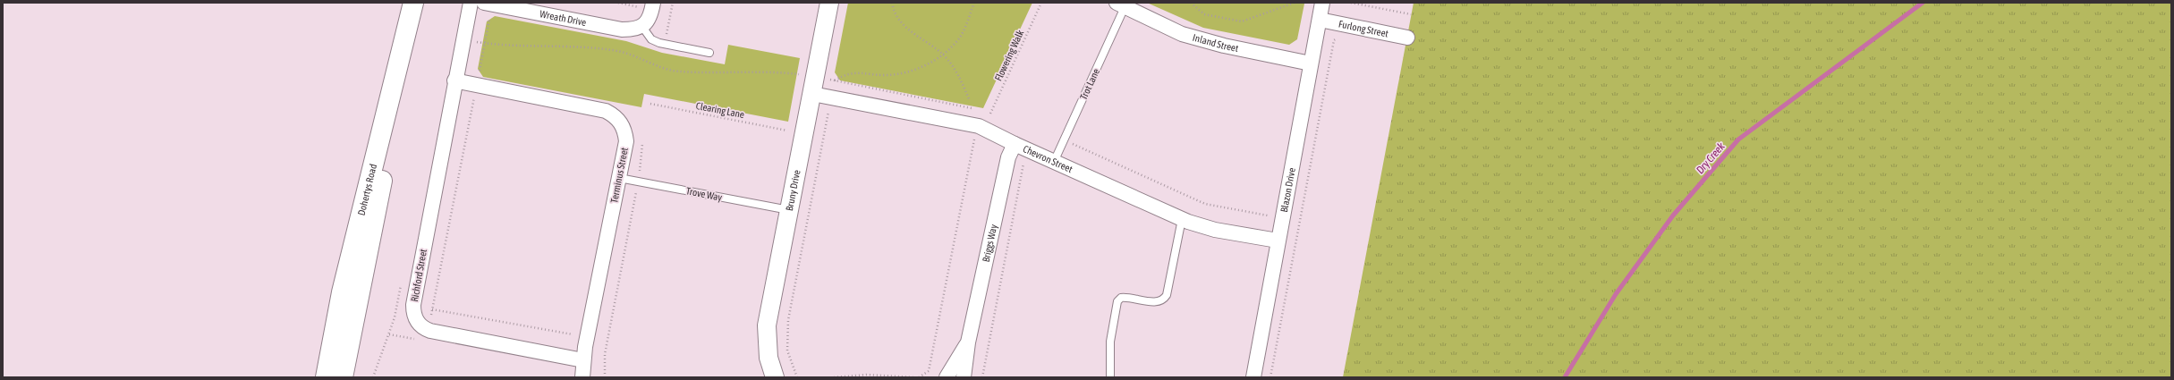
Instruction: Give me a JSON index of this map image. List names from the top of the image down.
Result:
{
  "streets": {
    "main road": ["Dohertys Road"],
    "street": [
      "Wreath Drive",
      "Furlong Street",
      "Inland Street",
      "Chevron Street",
      "Terminus Street",
      "Blazon Drive",
      "Bruny Drive",
      "Briggs Way",
      "Richford Street"
    ],
    "lane": ["Trot Lane", "Trove Way"],
    "path": ["Flowering Walk", "Clearing Lane"]
  },
  "crossings": [
    ["Furlong Street", "Blazon Drive"],
    ["Inland Street", "Trot Lane"],
    ["Inland Street", "Blazon Drive"],
    ["Trot Lane", "Chevron Street"],
    ["Chevron Street", "Blazon Drive"],
    ["Chevron Street", "Bruny Drive"],
    ["Chevron Street", "Briggs Way"],
    ["Terminus Street", "Trove Way"],
    ["Terminus Street", "Richford Street"],
    ["Bruny Drive", "Trove Way"]
  ],
  "water": ["Dry Creek"]
}
